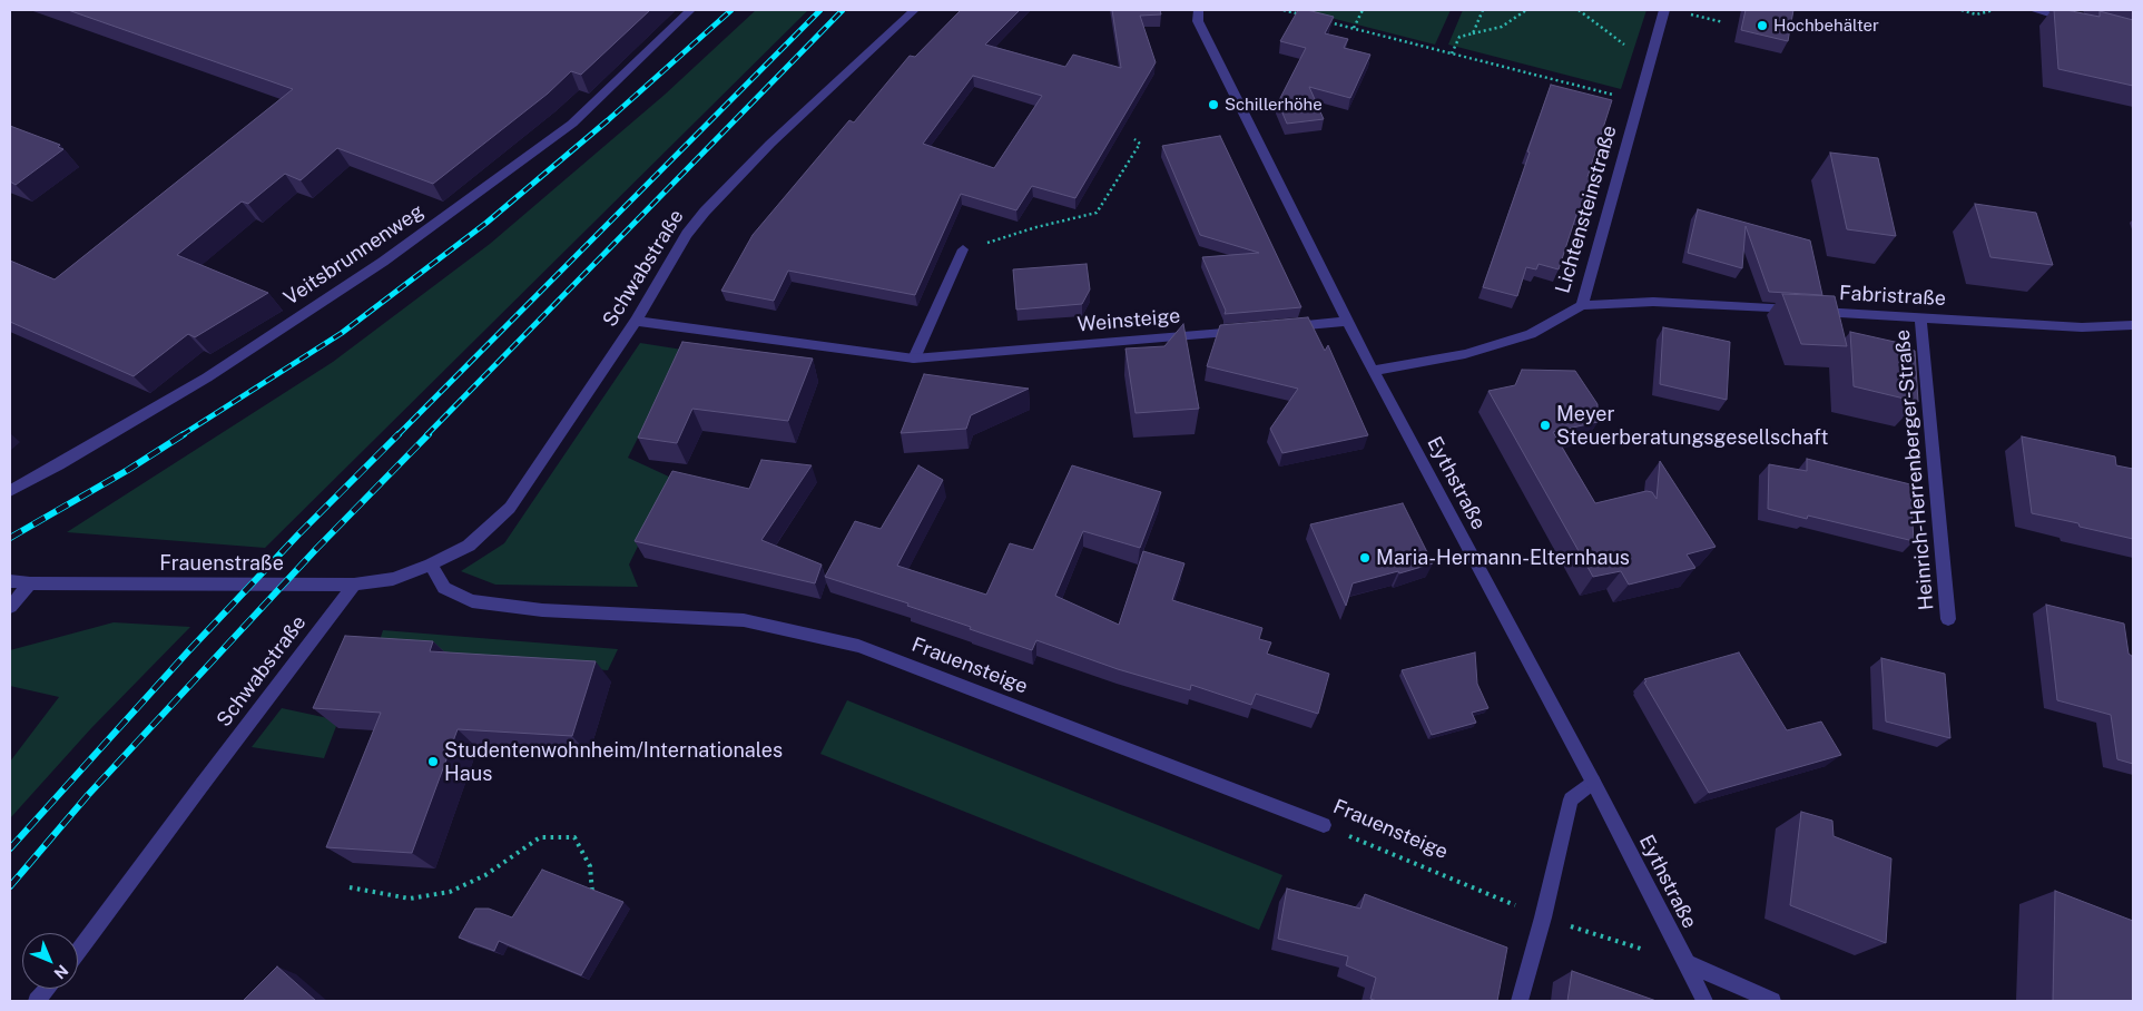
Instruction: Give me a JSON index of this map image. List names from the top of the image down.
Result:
{
  "streets": {
    "street": [
      "Lichtensteinstraße",
      "Veitsbrunnenweg",
      "Schwabstraße",
      "Fabristraße",
      "Weinsteige",
      "Heinrich-Herrenberger-Straße",
      "Eythstraße",
      "Frauenstraße",
      "Frauensteige"
    ]
  },
  "crossings": [
    ["Lichtensteinstraße", "Fabristraße"],
    ["Lichtensteinstraße", "Eythstraße"],
    ["Schwabstraße", "Weinsteige"],
    ["Schwabstraße", "Frauenstraße"],
    ["Schwabstraße", "Frauensteige"],
    ["Fabristraße", "Heinrich-Herrenberger-Straße"],
    ["Frauenstraße", "Frauensteige"]
  ],
  "places": [
    "Hochbehälter",
    "Schillerhöhe",
    "Meyer Steuerberatungsgesellschaft",
    "Maria-Hermann-Elternhaus",
    "Studentenwohnheim/Internationales Haus"
  ],
  "north": "bottom right"
}
